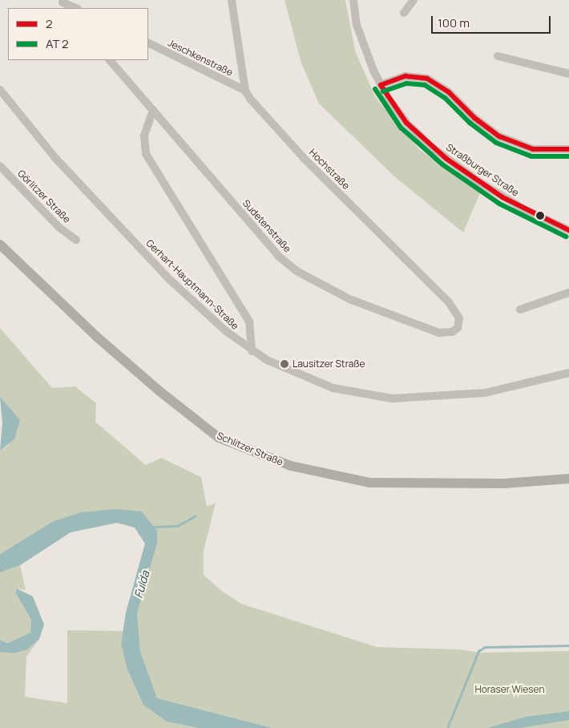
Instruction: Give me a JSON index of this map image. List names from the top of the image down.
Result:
{
  "streets": {
    "main road": ["Schlitzer Straße"],
    "street": [
      "Jeschkenstraße",
      "Hochstraße",
      "Straßburger Straße",
      "Görlitzer Straße",
      "Sudetenstraße",
      "Gerhart-Hauptmann-Straße"
    ]
  },
  "crossings": [
    ["Jeschkenstraße", "Hochstraße"],
    ["Hochstraße", "Sudetenstraße"]
  ],
  "water": ["Fulda"],
  "parks": ["Horaser Wiesen"],
  "places": ["Lausitzer Straße"],
  "lines": ["transit line 2"],
  "legend": ["2", "AT 2"],
  "scale_bar": "100 m"
}
